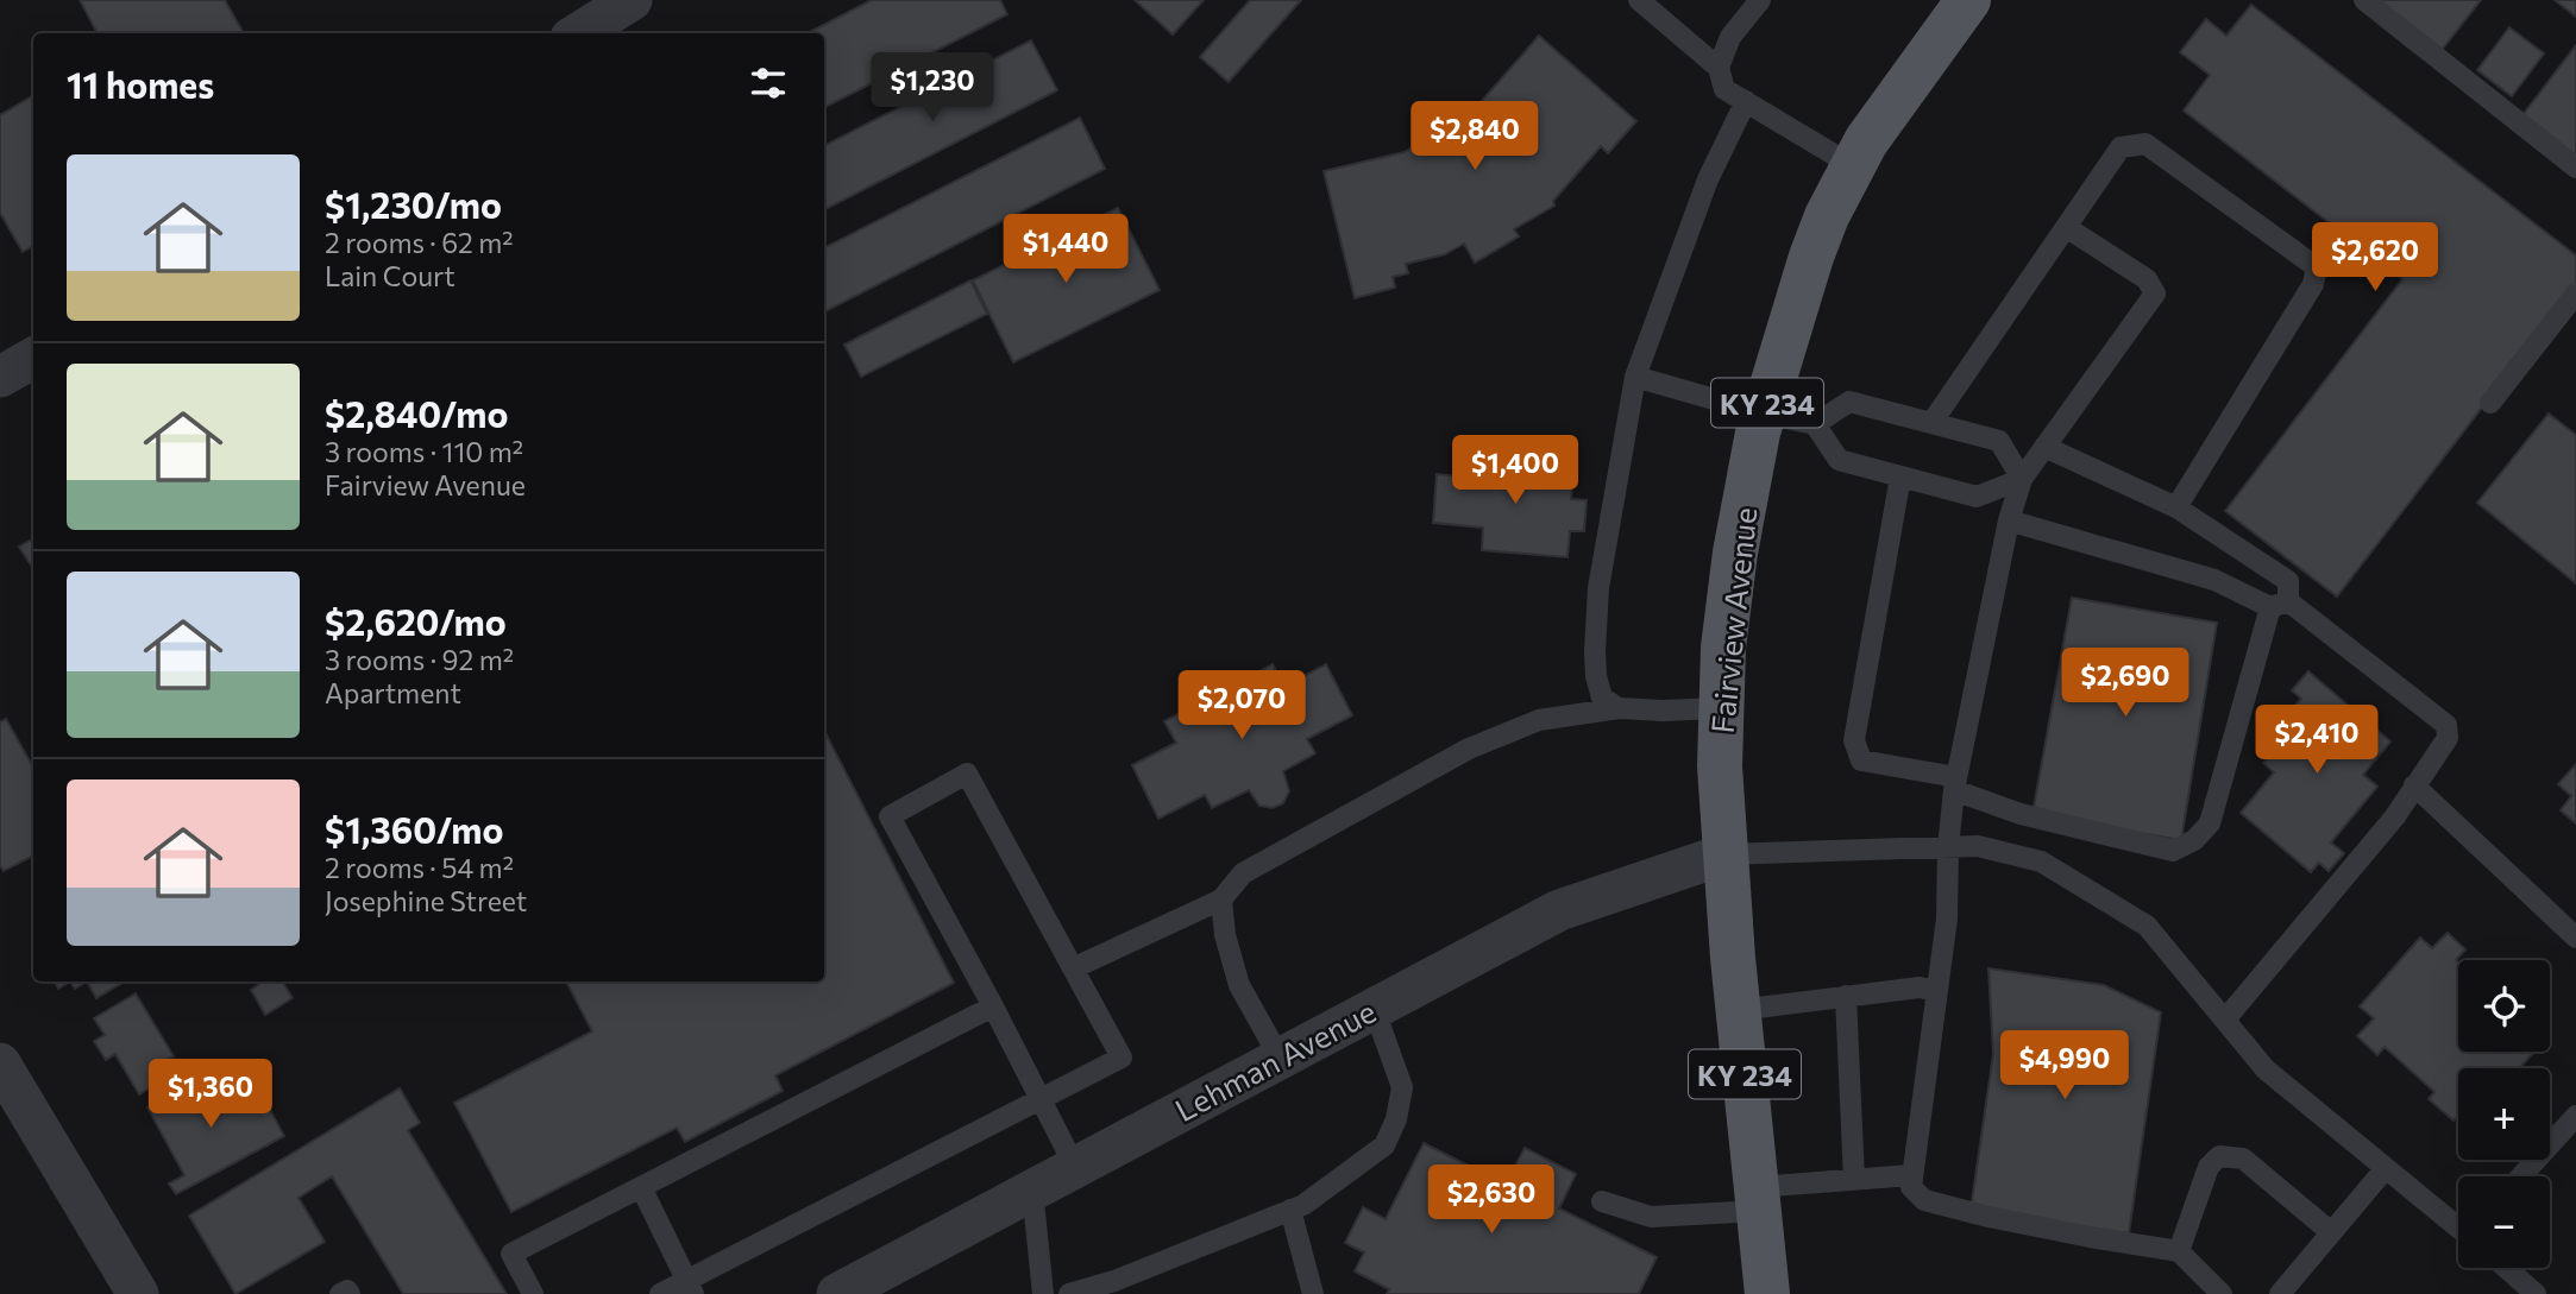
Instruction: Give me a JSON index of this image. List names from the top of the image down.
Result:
{
  "streets": {
    "main road": ["KY 234", "Fairview Avenue"],
    "street": ["Lehman Avenue"]
  },
  "crossings": [
    ["Fairview Avenue", "Lehman Avenue"]
  ],
  "page": {
    "heading": "11 homes",
    "price": [
      "$1,230",
      "$2,840",
      "$1,440",
      "$2,620",
      "$1,400",
      "$2,690",
      "$2,070",
      "$2,410",
      "$4,990",
      "$1,360",
      "$2,630"
    ],
    "list": [
      {
        "name": "$1,230/mo",
        "note": "2 rooms · 62 m² · Lain Court"
      },
      {
        "name": "$2,840/mo",
        "note": "3 rooms · 110 m² · Fairview Avenue"
      },
      {
        "name": "$2,620/mo",
        "note": "3 rooms · 92 m² · Apartment"
      },
      {
        "name": "$1,360/mo",
        "note": "2 rooms · 54 m² · Josephine Street"
      }
    ],
    "map_buttons": ["+", "−"]
  }
}
